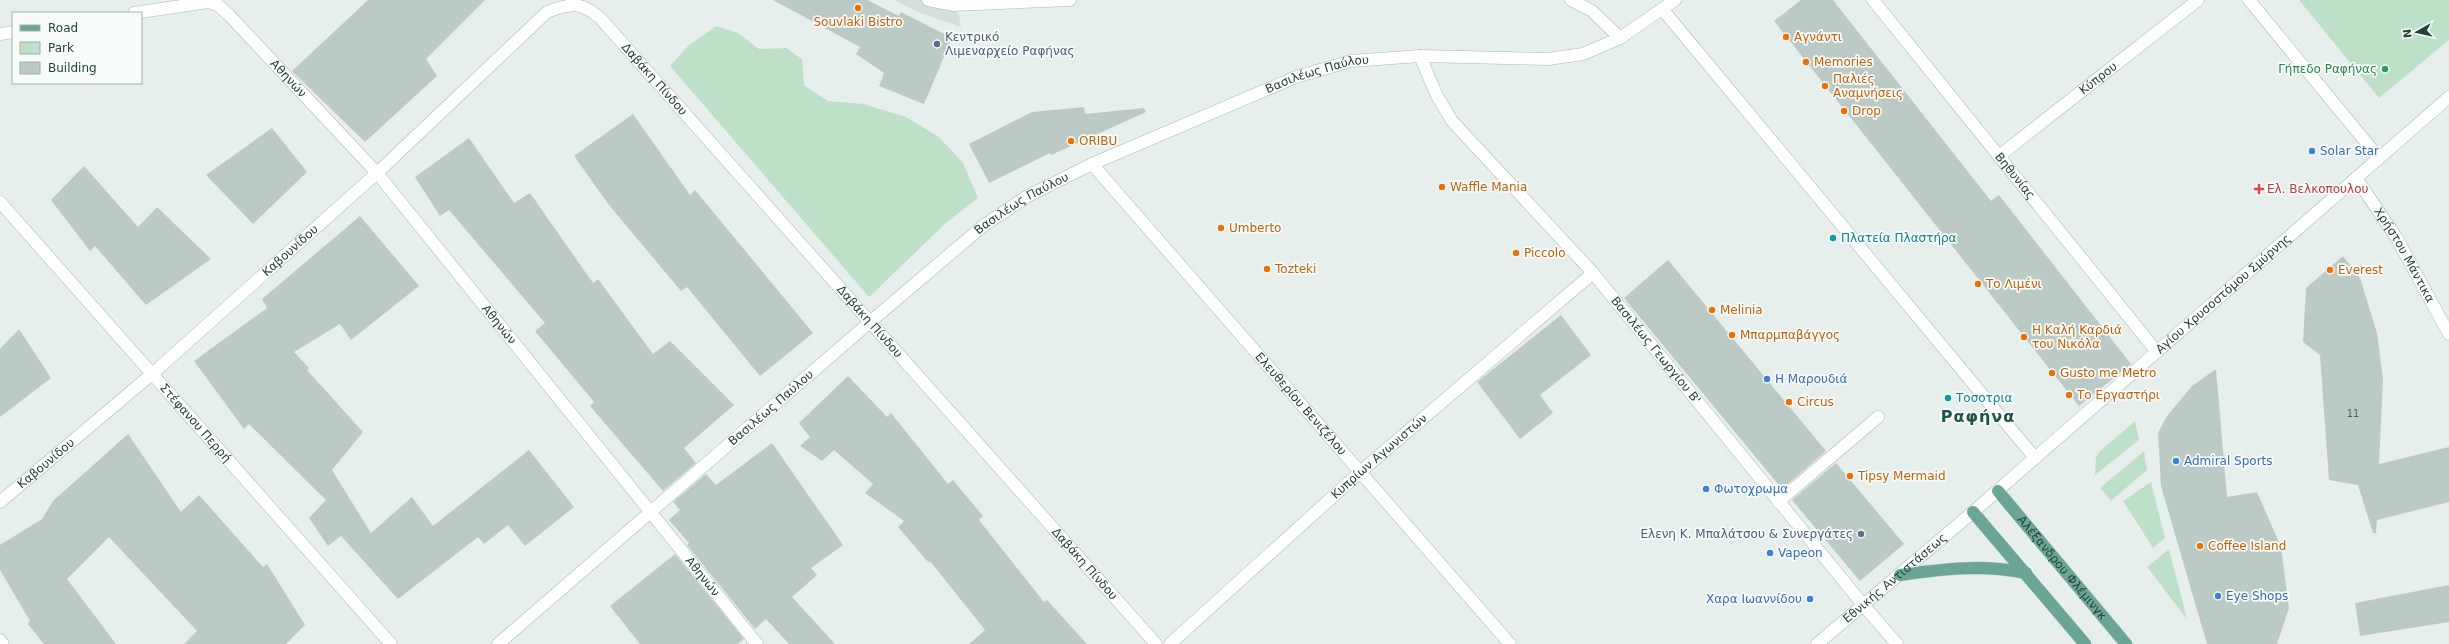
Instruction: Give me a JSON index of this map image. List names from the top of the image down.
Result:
{
  "streets": {
    "main road": ["Αλέξανδρου Φλέμινγκ"],
    "street": [
      "Βασιλέως Παύλου",
      "Κύπρου",
      "Αθηνών",
      "Δαβάκη Πίνδου",
      "Βηθυνίας",
      "Καβουνίδου",
      "Χρήστου Μάντικα",
      "Αγίου Χρυσοστόμου Σμύρνης",
      "Βασιλέως Γεωργίου Β'",
      "Ελευθερίου Βενιζέλου",
      "Στέφανου Περρή",
      "Κυπρίων Αγωνιστών",
      "Εθνικής Αντιστάσεως"
    ]
  },
  "crossings": [
    ["Βασιλέως Παύλου", "Αθηνών"],
    ["Βασιλέως Παύλου", "Δαβάκη Πίνδου"],
    ["Βασιλέως Παύλου", "Βασιλέως Γεωργίου Β'"],
    ["Βασιλέως Παύλου", "Ελευθερίου Βενιζέλου"],
    ["Κύπρου", "Βηθυνίας"],
    ["Αθηνών", "Καβουνίδου"],
    ["Δαβάκη Πίνδου", "Καβουνίδου"],
    ["Βηθυνίας", "Αγίου Χρυσοστόμου Σμύρνης"],
    ["Καβουνίδου", "Στέφανου Περρή"],
    ["Χρήστου Μάντικα", "Αγίου Χρυσοστόμου Σμύρνης"],
    ["Αγίου Χρυσοστόμου Σμύρνης", "Αλέξανδρου Φλέμινγκ"],
    ["Αγίου Χρυσοστόμου Σμύρνης", "Εθνικής Αντιστάσεως"],
    ["Βασιλέως Γεωργίου Β'", "Κυπρίων Αγωνιστών"],
    ["Βασιλέως Γεωργίου Β'", "Εθνικής Αντιστάσεως"],
    ["Ελευθερίου Βενιζέλου", "Κυπρίων Αγωνιστών"],
    ["Αλέξανδρου Φλέμινγκ", "Εθνικής Αντιστάσεως"]
  ],
  "districts": ["Ραφήνα"],
  "places": {
    "other": [
      "Souvlaki Bistro",
      "Αγνάντι",
      "Κεντρικό Λιμεναρχείο Ραφήνας",
      "Memories",
      "Γήπεδο Ραφήνας",
      "Παλιές Αναμνήσεις",
      "Drop",
      "ORIBU",
      "Solar Star",
      "Waffle Mania",
      "Umberto",
      "Πλατεία Πλαστήρα",
      "Piccolo",
      "Tozteki",
      "Everest",
      "Το Λιμένι",
      "Melinia",
      "Μπαρμπαβάγγος",
      "Η Καλή Καρδιά του Νικόλα",
      "Gusto me Metro",
      "Η Μαρουδιά",
      "Το Εργαστήρι",
      "Τοσοτρια",
      "Circus",
      "Admiral Sports",
      "Tipsy Mermaid",
      "Φωτοχρωμα",
      "Ελενη Κ. Μπαλάτσου & Συνεργάτες",
      "Coffee Island",
      "Vapeon",
      "Eye Shops",
      "Χαρα Ιωαννίδου"
    ],
    "health": ["Ελ. Βελκοπουλου"]
  },
  "house_numbers": ["11"],
  "legend": ["Road", "Park", "Building"],
  "north": "left"
}
